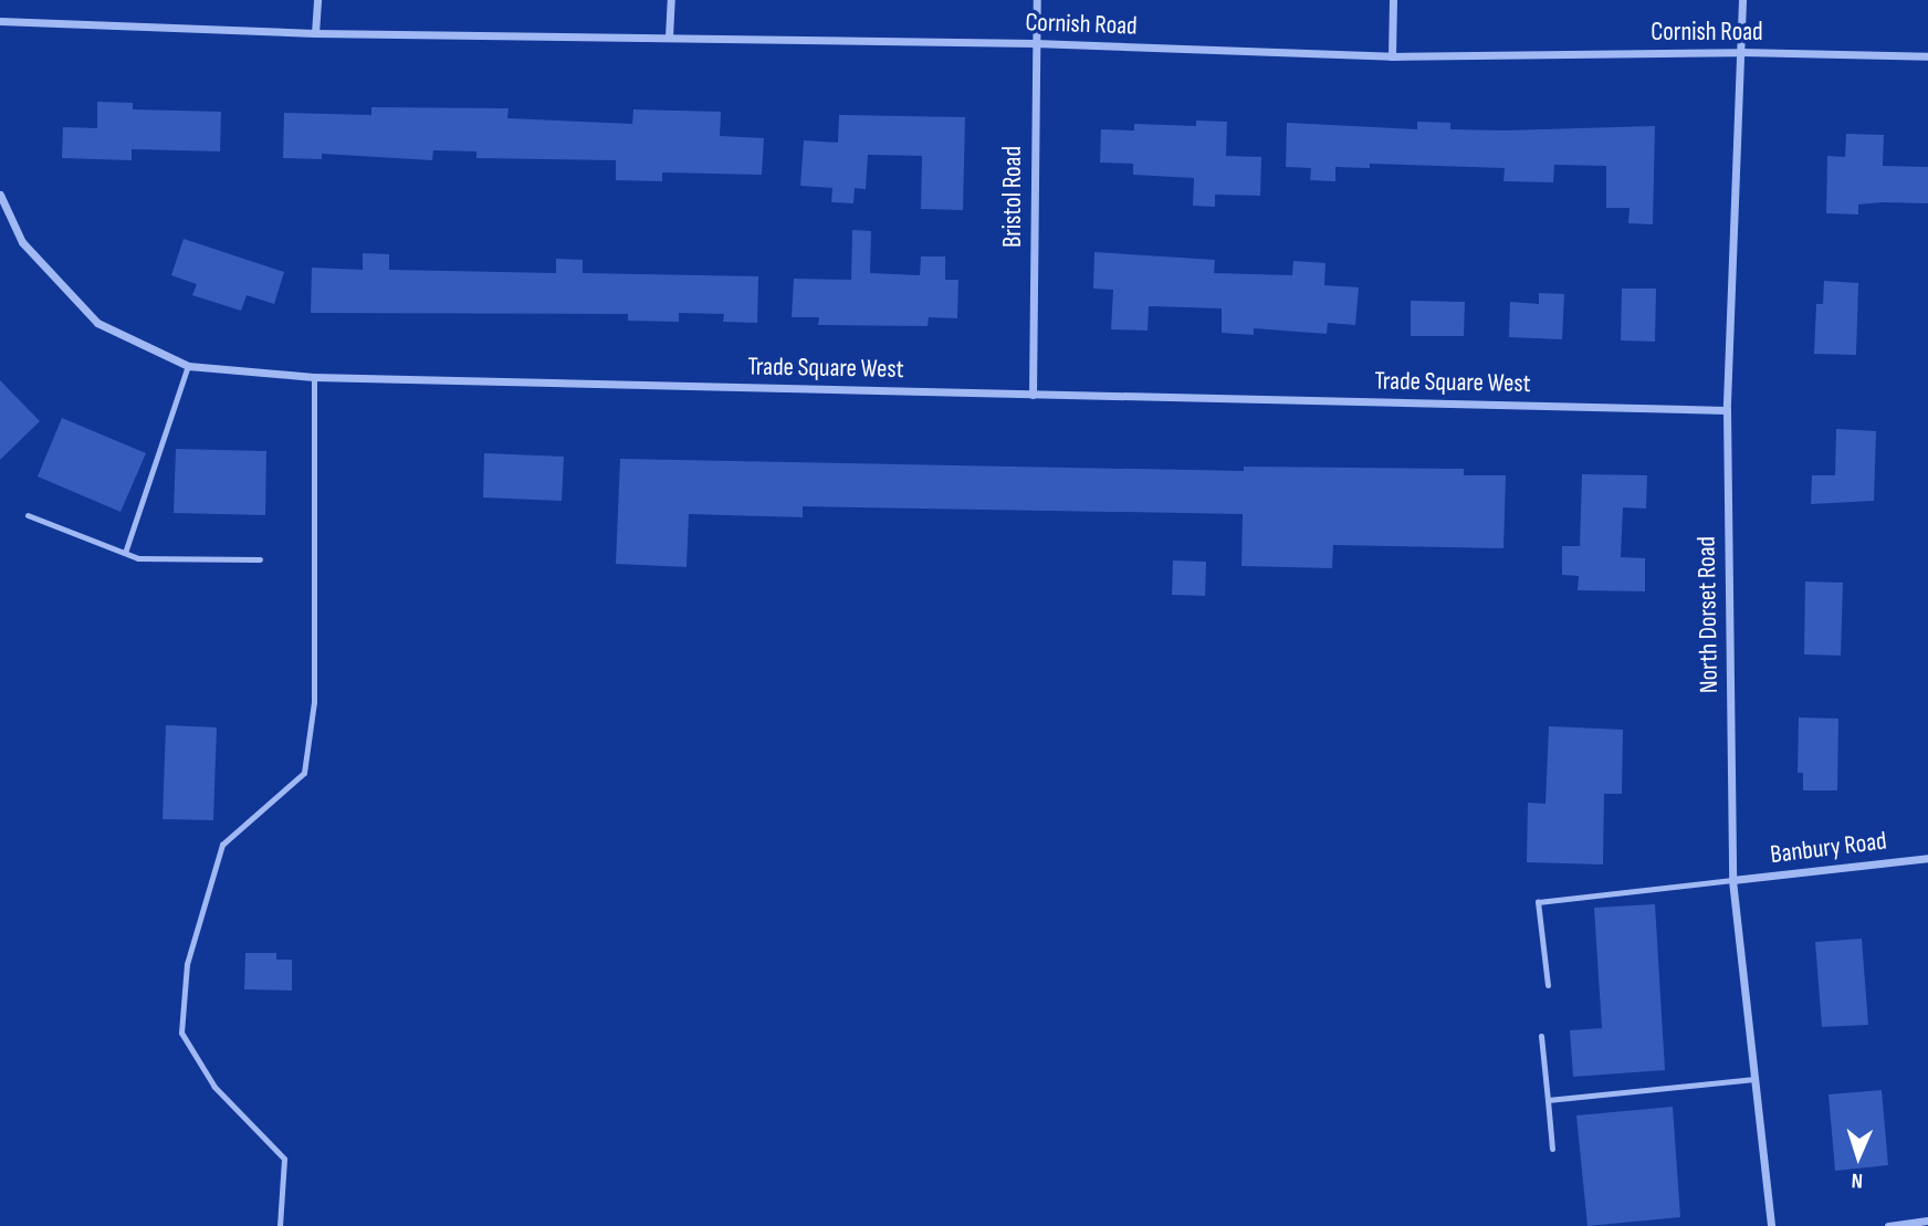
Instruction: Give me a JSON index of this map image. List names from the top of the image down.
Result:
{
  "streets": {
    "street": [
      "Cornish Road",
      "Bristol Road",
      "Trade Square West",
      "North Dorset Road",
      "Banbury Road"
    ]
  },
  "crossings": [
    ["Cornish Road", "Bristol Road"],
    ["Cornish Road", "North Dorset Road"],
    ["Bristol Road", "Trade Square West"],
    ["Trade Square West", "North Dorset Road"],
    ["North Dorset Road", "Banbury Road"]
  ],
  "north": "bottom"
}
